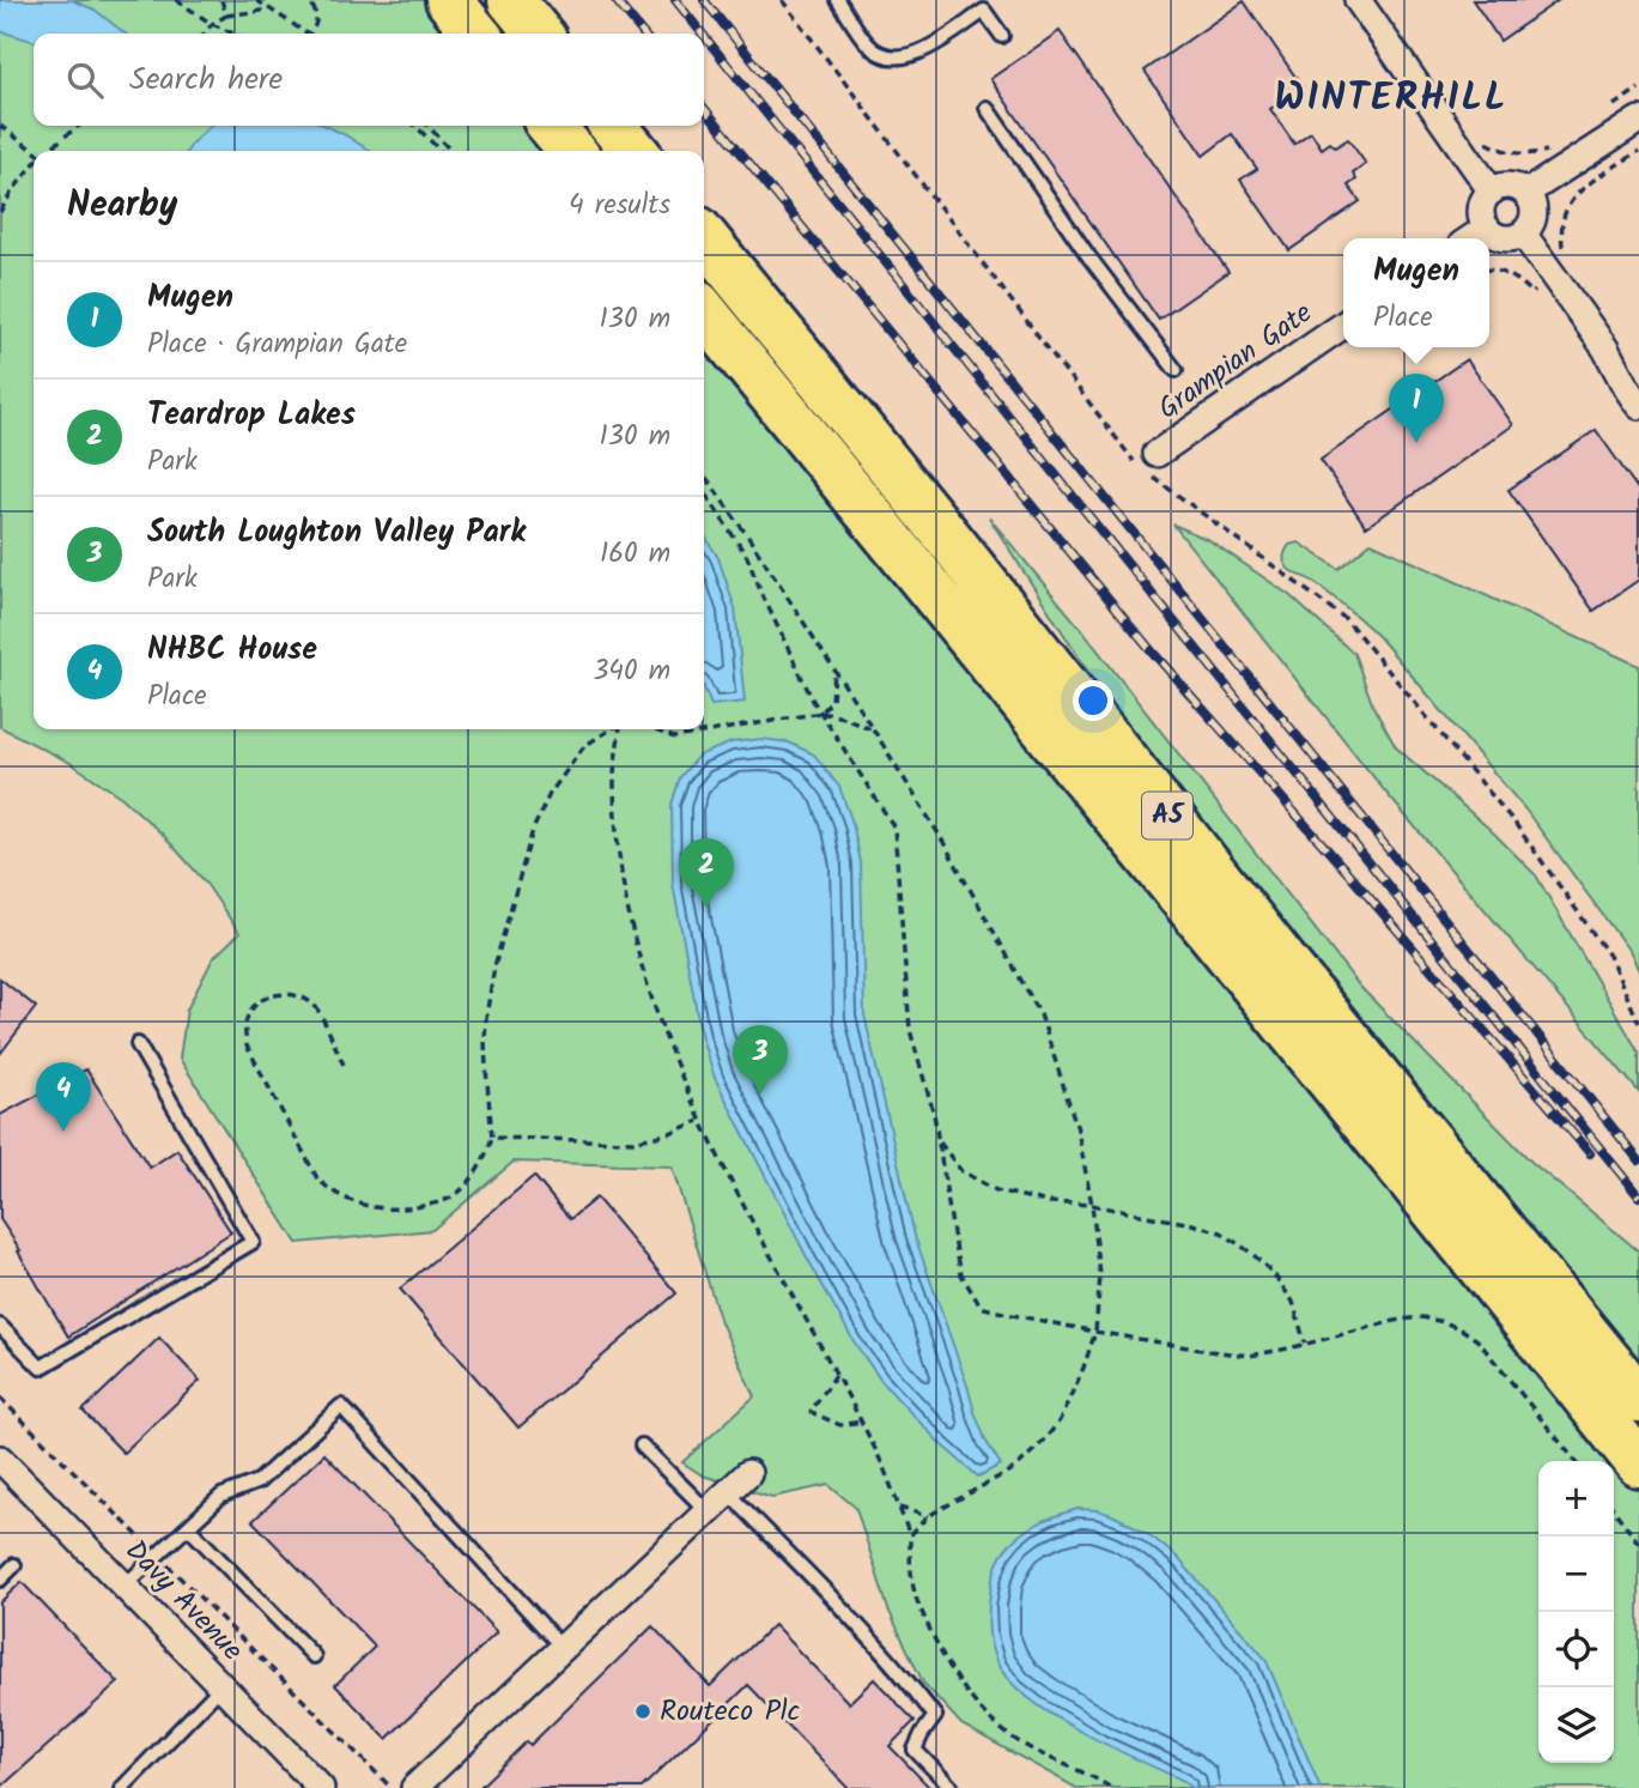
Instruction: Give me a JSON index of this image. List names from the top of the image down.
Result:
{
  "streets": {
    "highway": ["A5"],
    "street": ["Grampian Gate", "Davy Avenue"]
  },
  "districts": ["WINTERHILL"],
  "places": ["Routeco Plc"],
  "page": {
    "search": "Search here",
    "heading": ["Nearby", "4 results"],
    "popup": ["Mugen", "Place"],
    "list": [
      {
        "mark": "1",
        "name": "Mugen",
        "note": "Place · Grampian Gate",
        "value": "130 m"
      },
      {
        "mark": "2",
        "name": "Teardrop Lakes",
        "note": "Park",
        "value": "130 m"
      },
      {
        "mark": "3",
        "name": "South Loughton Valley Park",
        "note": "Park",
        "value": "160 m"
      },
      {
        "mark": "4",
        "name": "NHBC House",
        "note": "Place",
        "value": "340 m"
      }
    ],
    "pins": [
      "1",
      "2",
      "3",
      "4"
    ],
    "map_buttons": ["+", "−"]
  }
}
